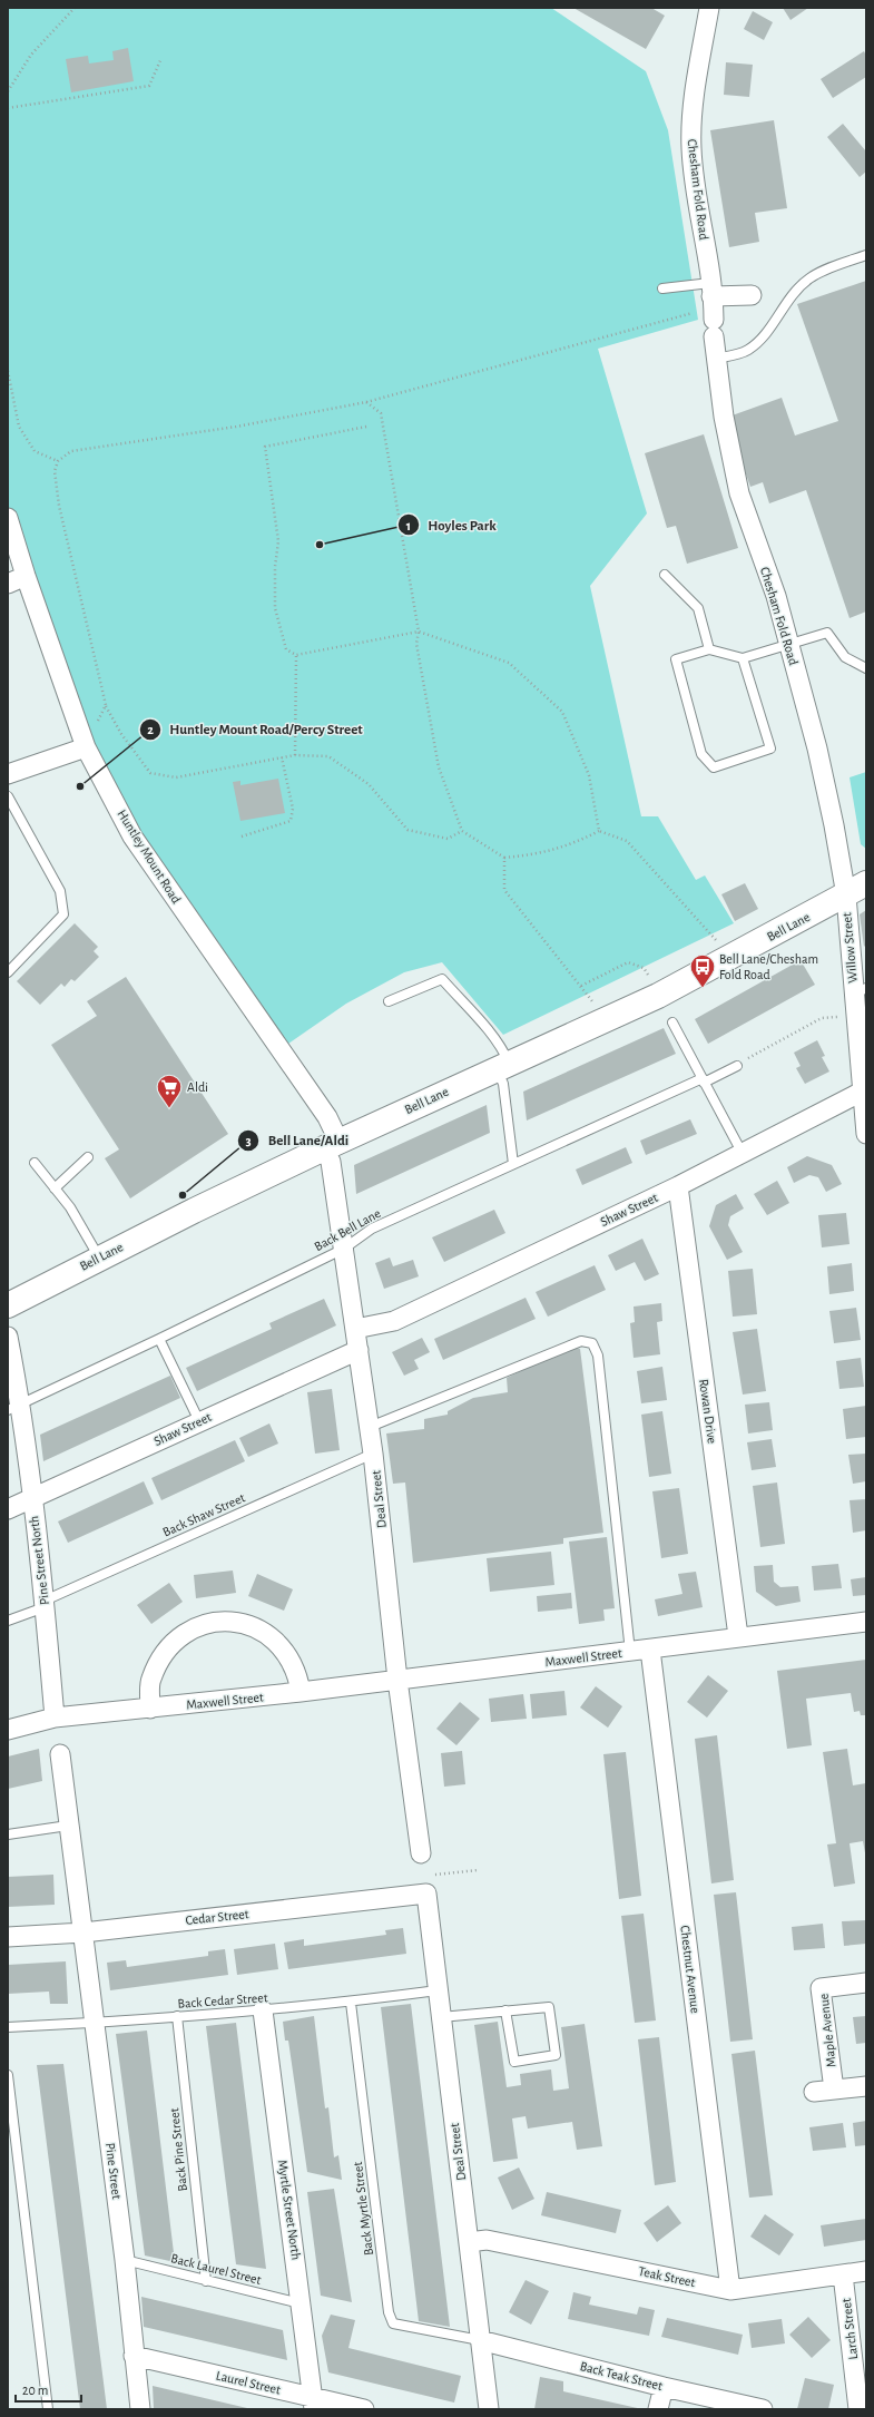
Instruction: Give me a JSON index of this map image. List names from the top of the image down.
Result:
{
  "streets": {
    "main road": ["Bell Lane"],
    "street": [
      "Chesham Fold Road",
      "Huntley Mount Road",
      "Willow Street",
      "Shaw Street",
      "Rowan Drive",
      "Deal Street",
      "Pine Street North",
      "Maxwell Street",
      "Cedar Street",
      "Chestnut Avenue",
      "Maple Avenue",
      "Pine Street",
      "Myrtle Street North",
      "Teak Street",
      "Larch Street",
      "Back Teak Street",
      "Laurel Street"
    ],
    "lane": [
      "Back Bell Lane",
      "Back Shaw Street",
      "Back Cedar Street",
      "Back Pine Street",
      "Back Myrtle Street",
      "Back Laurel Street"
    ]
  },
  "crossings": [
    ["Chesham Fold Road", "Bell Lane"],
    ["Chesham Fold Road", "Willow Street"],
    ["Huntley Mount Road", "Bell Lane"],
    ["Huntley Mount Road", "Deal Street"],
    ["Bell Lane", "Willow Street"],
    ["Bell Lane", "Deal Street"],
    ["Willow Street", "Shaw Street"],
    ["Shaw Street", "Rowan Drive"],
    ["Shaw Street", "Deal Street"],
    ["Shaw Street", "Pine Street North"],
    ["Back Bell Lane", "Deal Street"],
    ["Back Bell Lane", "Pine Street North"],
    ["Rowan Drive", "Maxwell Street"],
    ["Deal Street", "Back Shaw Street"],
    ["Deal Street", "Maxwell Street"],
    ["Deal Street", "Cedar Street"],
    ["Deal Street", "Back Cedar Street"],
    ["Deal Street", "Back Myrtle Street"],
    ["Deal Street", "Teak Street"],
    ["Deal Street", "Back Teak Street"],
    ["Back Shaw Street", "Pine Street North"],
    ["Pine Street North", "Maxwell Street"],
    ["Maxwell Street", "Chestnut Avenue"],
    ["Cedar Street", "Pine Street"],
    ["Chestnut Avenue", "Teak Street"],
    ["Back Cedar Street", "Back Pine Street"],
    ["Back Cedar Street", "Pine Street"],
    ["Back Cedar Street", "Back Myrtle Street"],
    ["Back Cedar Street", "Myrtle Street North"],
    ["Back Pine Street", "Back Laurel Street"],
    ["Pine Street", "Back Laurel Street"],
    ["Pine Street", "Laurel Street"],
    ["Back Myrtle Street", "Back Teak Street"],
    ["Myrtle Street North", "Back Laurel Street"],
    ["Myrtle Street North", "Laurel Street"],
    ["Teak Street", "Larch Street"]
  ],
  "places": {
    "other": ["Hoyles Park", "Huntley Mount Road/Percy Street", "Bell Lane/Aldi"],
    "bus stop": ["Bell Lane/Chesham Fold Road"],
    "supermarket": ["Aldi"]
  },
  "scale_bar": "20 m"
}
